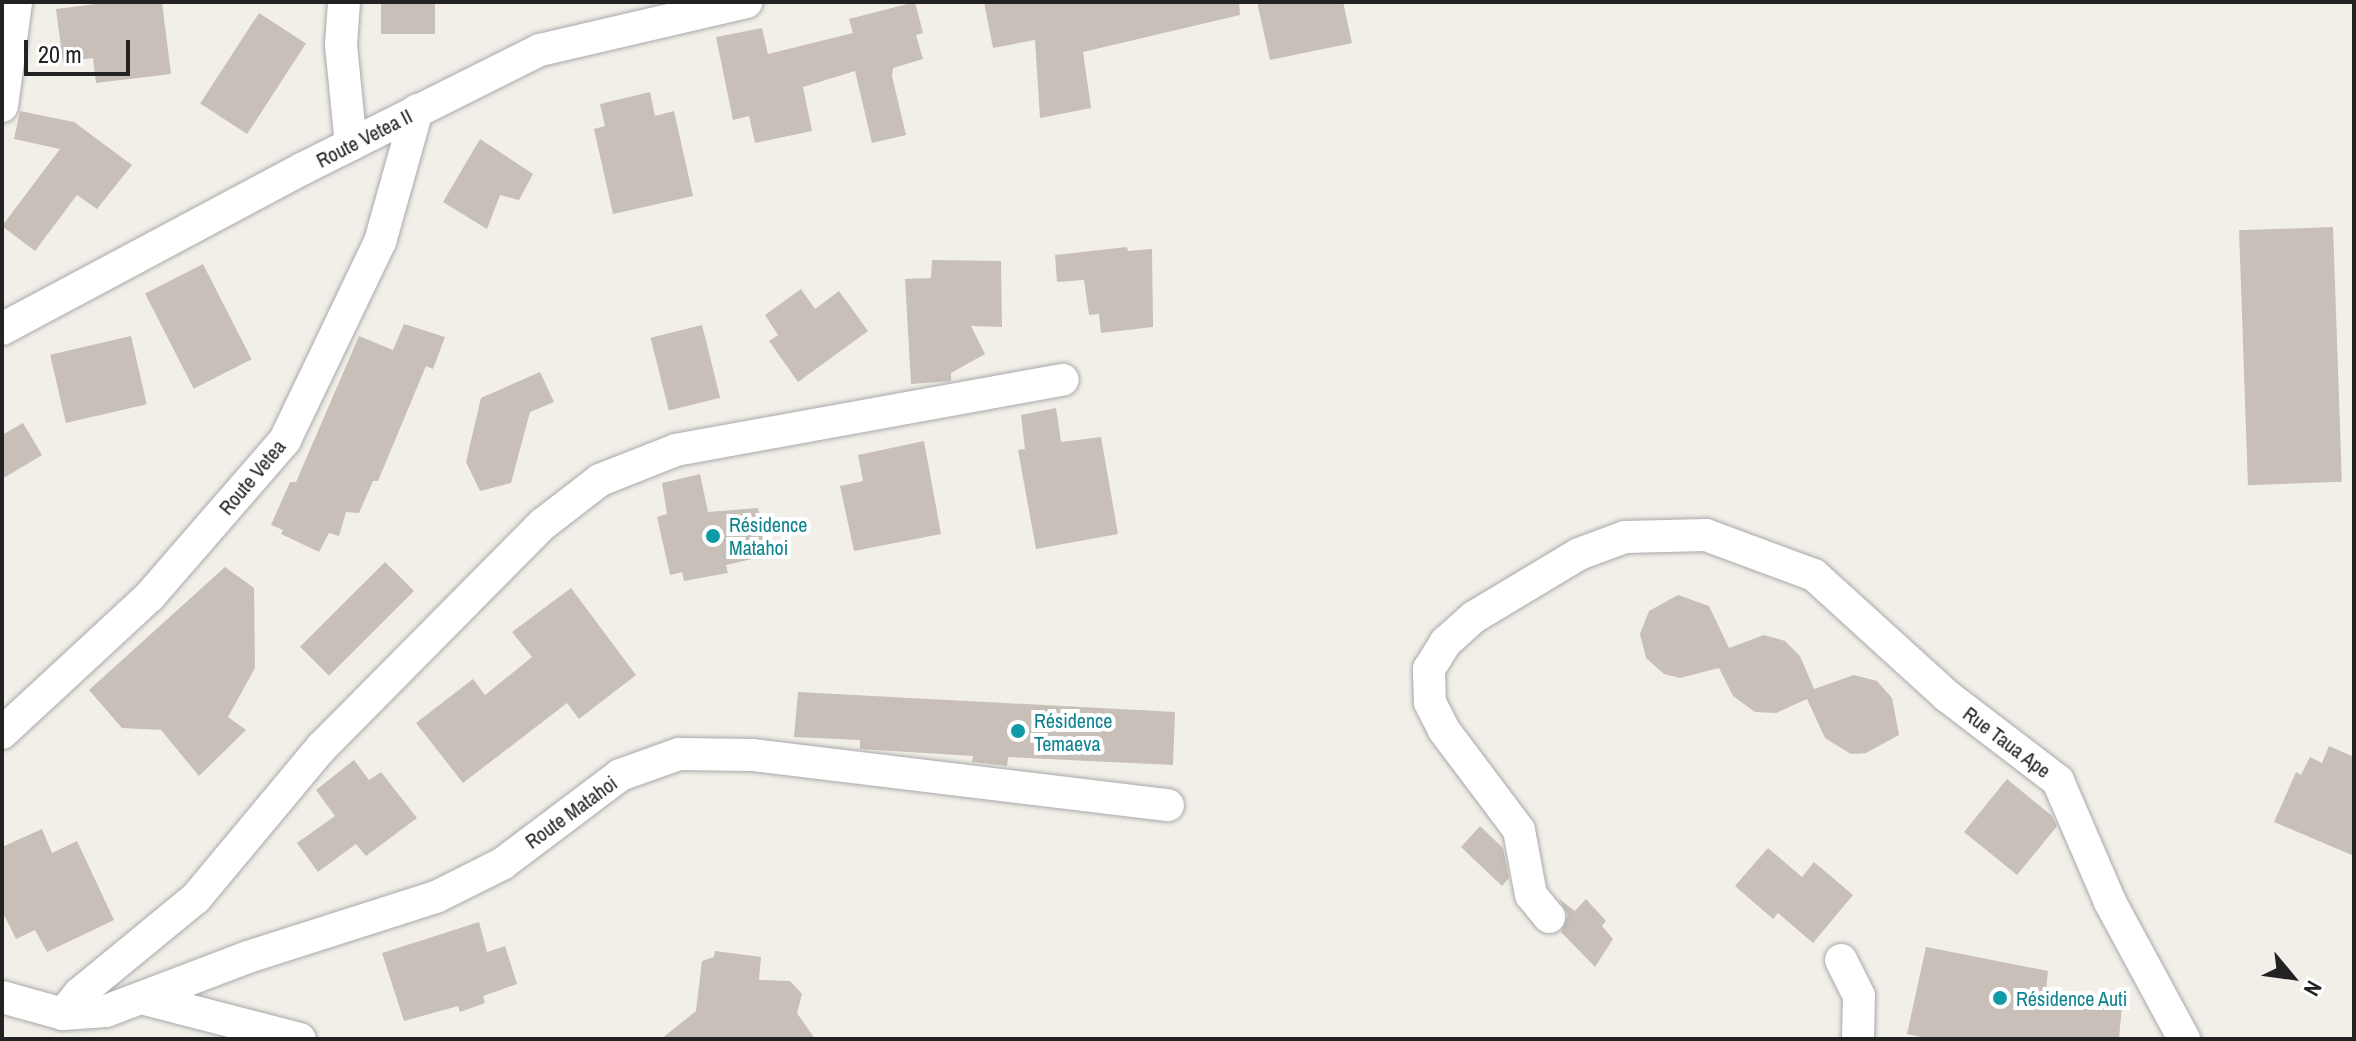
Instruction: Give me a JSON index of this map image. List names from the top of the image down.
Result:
{
  "streets": {
    "street": [
      "Route Vetea II",
      "Route Vetea",
      "Rue Taua Ape",
      "Route Matahoi"
    ]
  },
  "crossings": [
    ["Route Vetea II", "Route Vetea"]
  ],
  "places": ["Résidence Matahoi", "Résidence Temaeva", "Résidence Auti"],
  "scale_bar": "20 m",
  "north": "bottom right"
}
